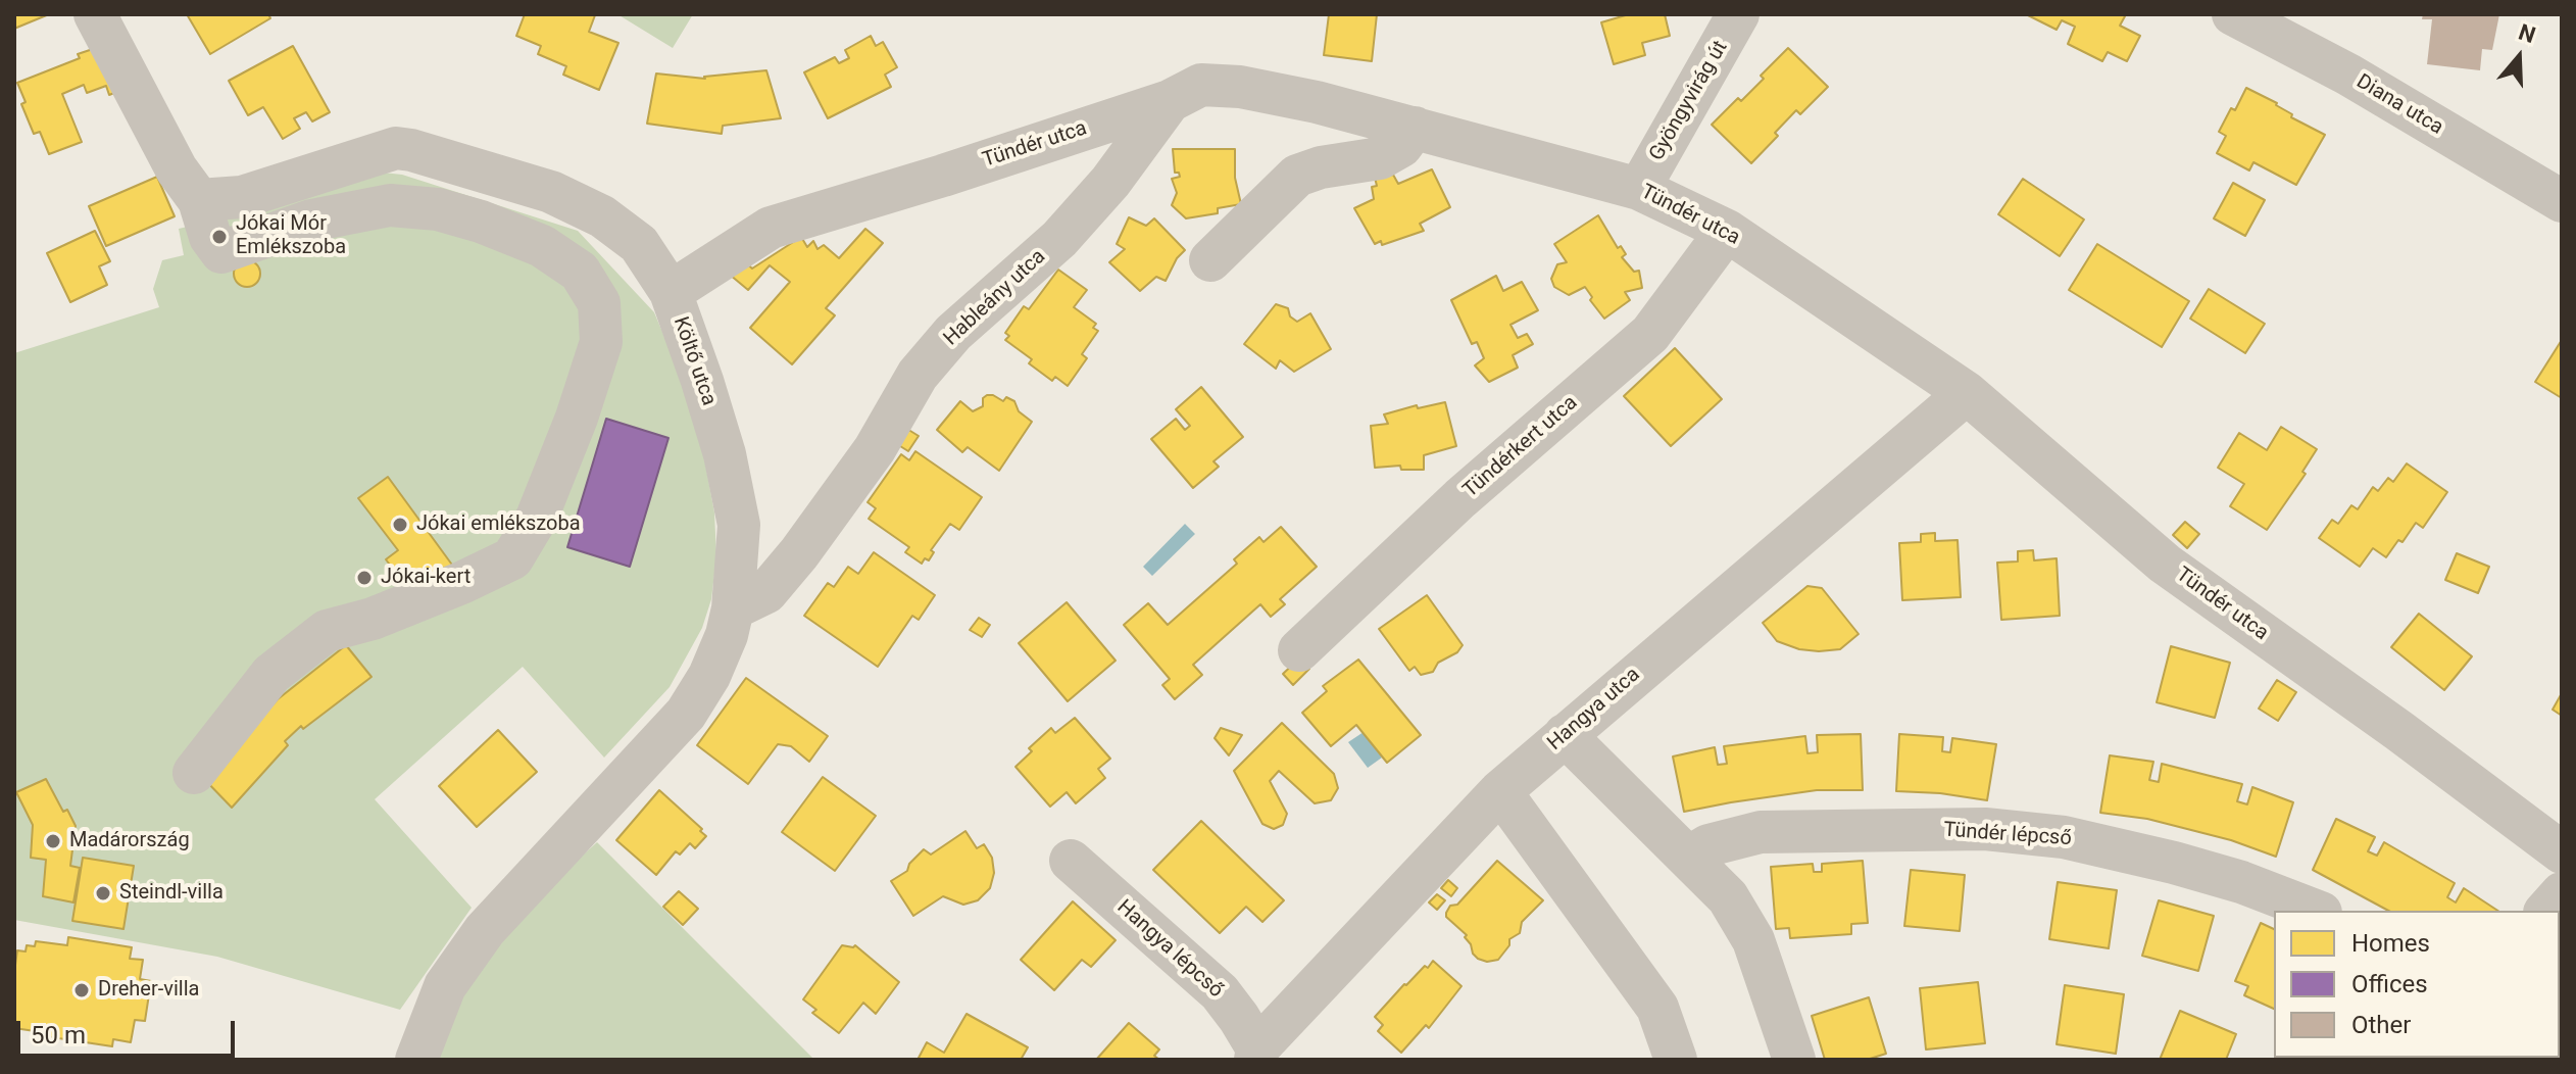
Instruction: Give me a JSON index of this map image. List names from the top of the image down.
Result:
{
  "streets": {
    "street": [
      "Gyöngyvirág út",
      "Diana utca",
      "Tündér utca",
      "Hableány utca",
      "Költő utca",
      "Tündérkert utca",
      "Hangya utca",
      "Tündér lépcső",
      "Hangya lépcső"
    ]
  },
  "crossings": [
    ["Gyöngyvirág út", "Tündér utca"],
    ["Tündér utca", "Hableány utca"],
    ["Tündér utca", "Költő utca"],
    ["Tündér utca", "Tündérkert utca"],
    ["Tündér utca", "Hangya utca"],
    ["Hableány utca", "Költő utca"],
    ["Hangya utca", "Hangya lépcső"]
  ],
  "places": [
    "Jókai Mór Emlékszoba",
    "Jókai emlékszoba",
    "Jókai-kert",
    "Madárország",
    "Steindl-villa",
    "Dreher-villa"
  ],
  "legend": ["Homes", "Offices", "Other"],
  "scale_bar": "50 m",
  "north": "top"
}
